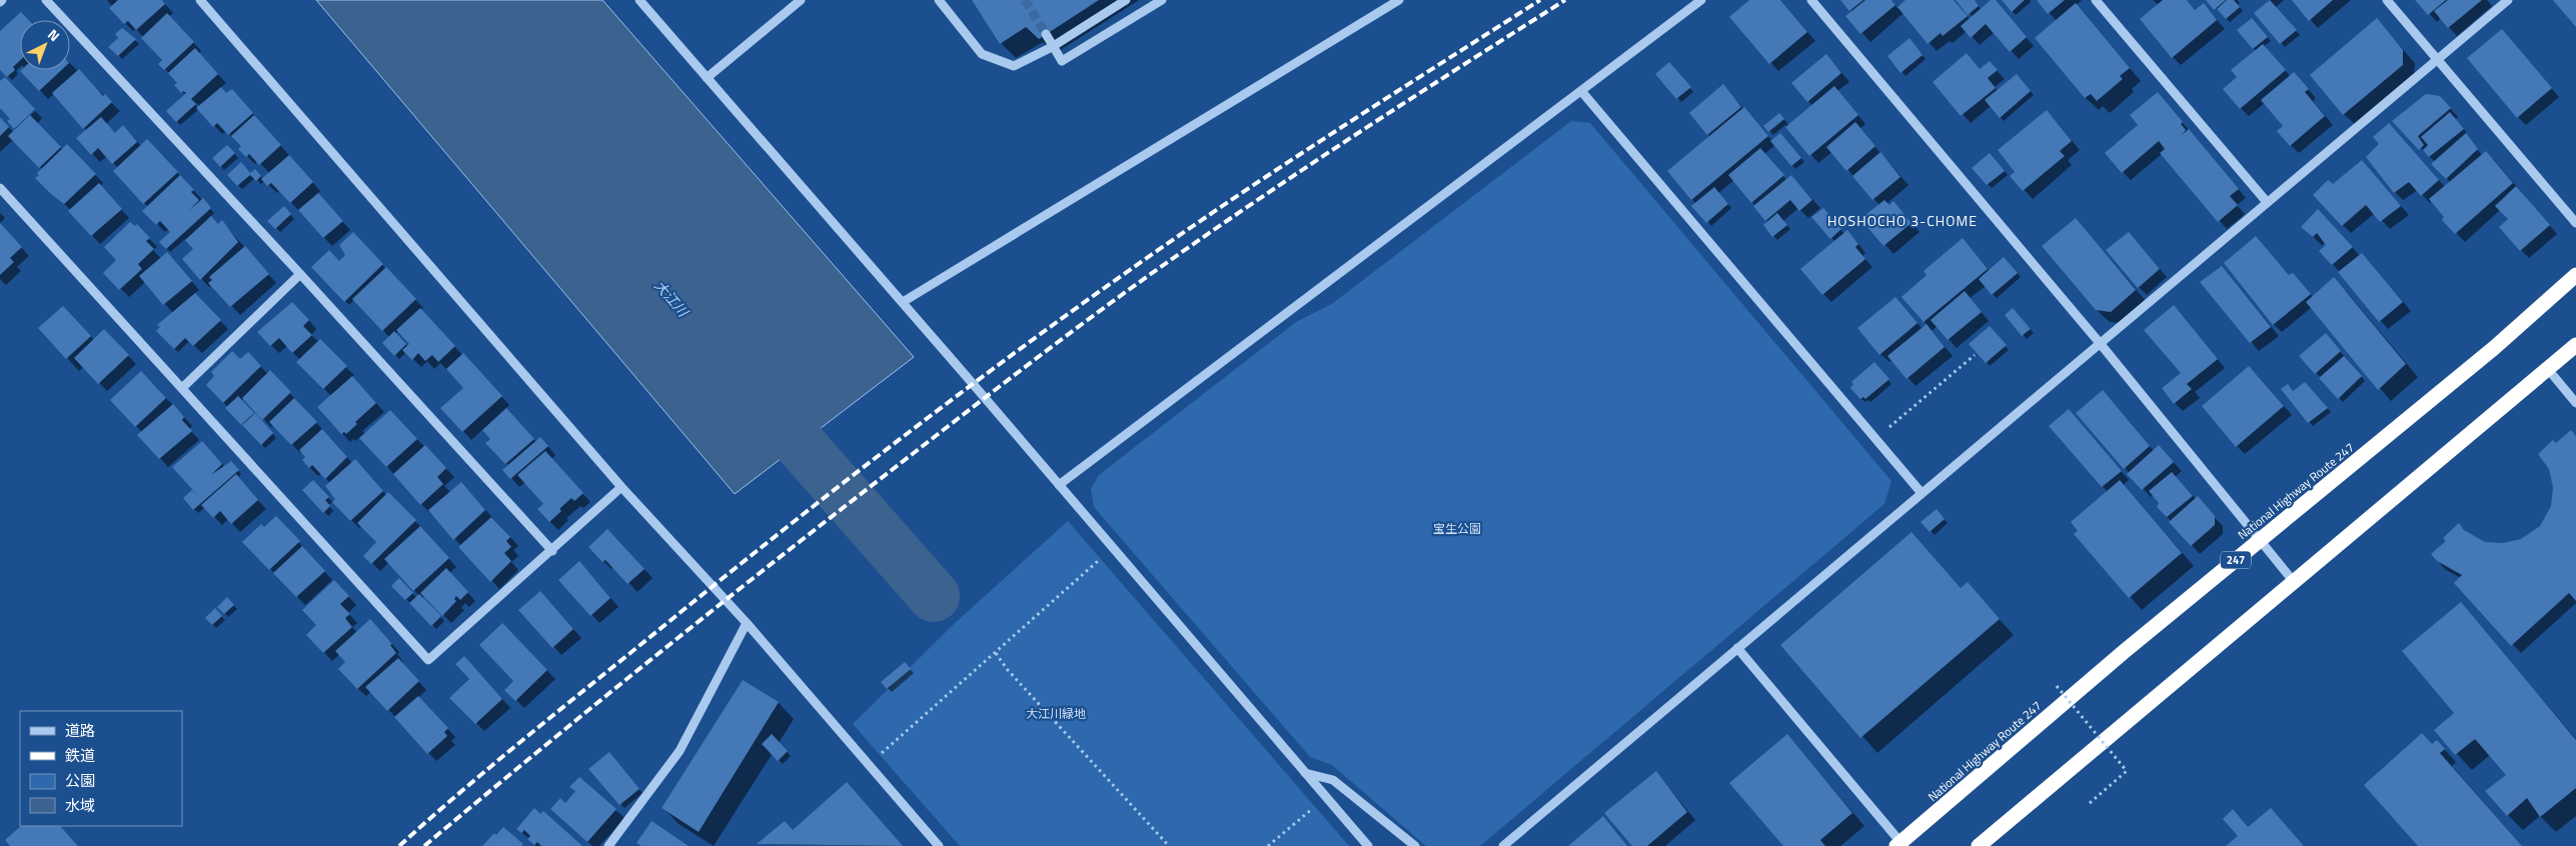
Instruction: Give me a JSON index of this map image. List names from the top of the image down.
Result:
{
  "streets": {
    "highway": ["National Highway Route 247", "247"]
  },
  "districts": ["HOSHOCHO 3-CHOME"],
  "water": ["大江川"],
  "parks": ["宝生公園", "大江川緑地"],
  "legend": [
    "道路",
    "鉄道",
    "公園",
    "水域"
  ],
  "north": "top right"
}
